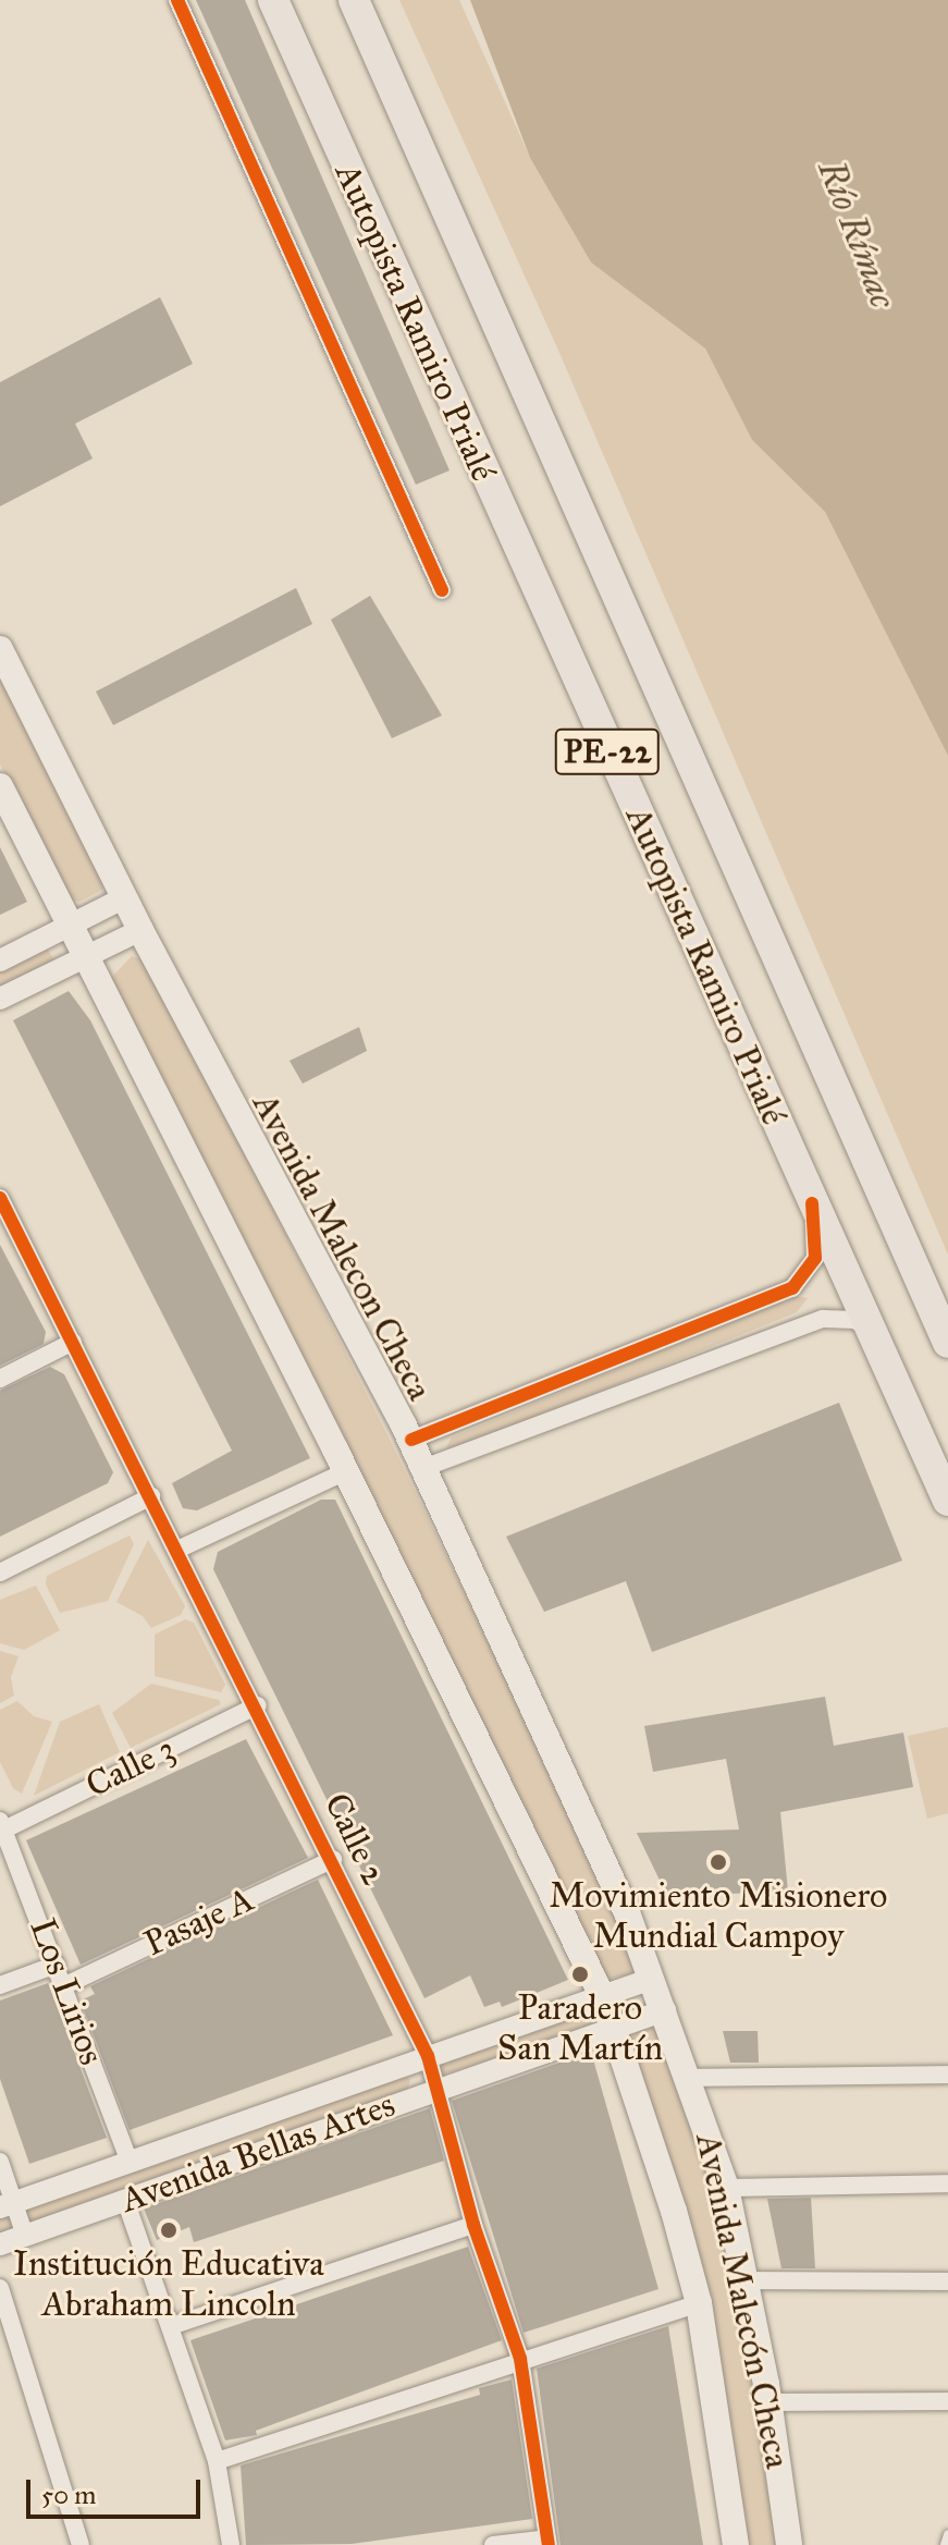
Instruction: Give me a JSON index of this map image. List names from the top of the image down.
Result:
{
  "streets": {
    "highway": ["Autopista Ramiro Prialé", "PE-22"],
    "main road": ["Avenida Malecon Checa", "Avenida Malecón Checa"],
    "street": [
      "Calle 3",
      "Calle 2",
      "Pasaje A",
      "Los Lirios",
      "Avenida Bellas Artes"
    ]
  },
  "crossings": [
    ["Avenida Malecon Checa", "Avenida Bellas Artes"],
    ["Avenida Malecon Checa", "Avenida Malecón Checa"],
    ["Calle 3", "Calle 2"],
    ["Calle 3", "Los Lirios"],
    ["Calle 2", "Pasaje A"],
    ["Calle 2", "Avenida Bellas Artes"],
    ["Pasaje A", "Los Lirios"],
    ["Los Lirios", "Avenida Bellas Artes"],
    ["Avenida Bellas Artes", "Avenida Malecón Checa"]
  ],
  "water": ["Río Rímac"],
  "places": ["Movimiento Misionero Mundial Campoy", "Paradero San Martín", "Institución Educativa Abraham Lincoln"],
  "scale_bar": "50 m"
}
